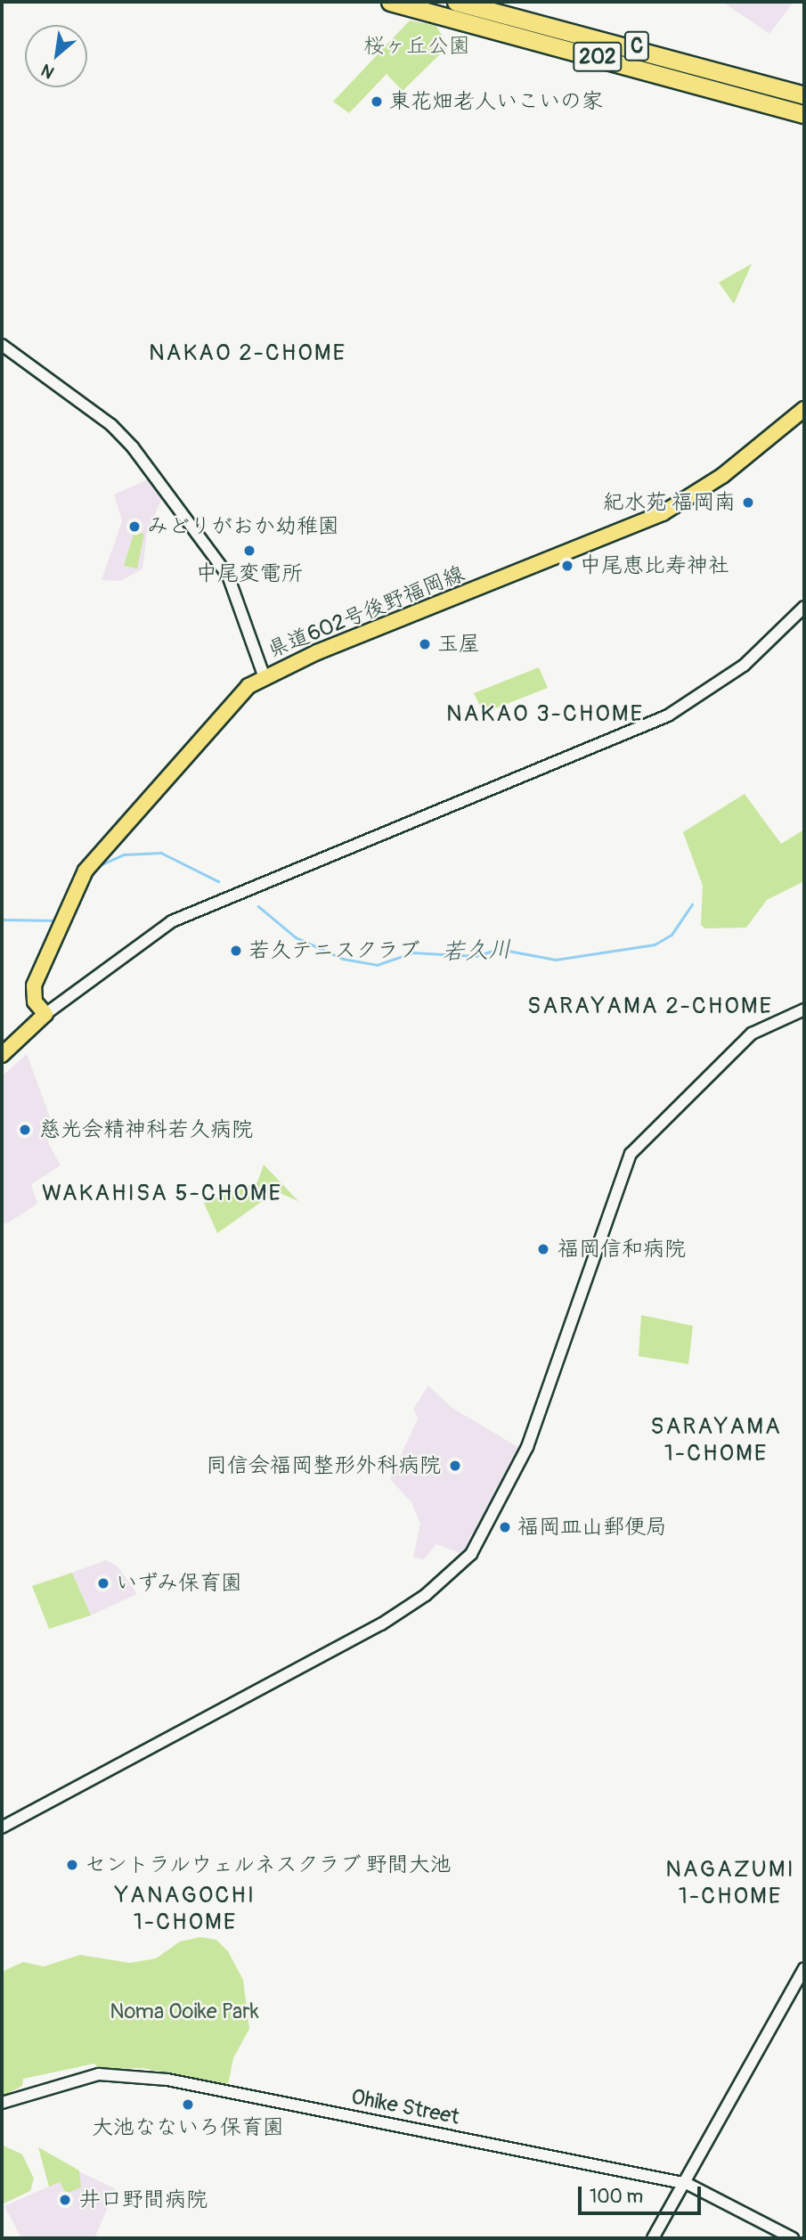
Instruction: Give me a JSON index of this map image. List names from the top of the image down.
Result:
{
  "streets": {
    "highway": ["C", "202"],
    "main road": ["県道602号後野福岡線"],
    "street": ["Ohike Street"]
  },
  "crossings": [
    ["C", "202"]
  ],
  "districts": [
    "NAKAO 2-CHOME",
    "NAKAO 3-CHOME",
    "SARAYAMA 2-CHOME",
    "WAKAHISA 5-CHOME",
    "SARAYAMA 1-CHOME",
    "NAGAZUMI 1-CHOME",
    "YANAGOCHI 1-CHOME"
  ],
  "water": ["若久川"],
  "parks": ["桜ヶ丘公園", "Noma Ooike Park"],
  "places": [
    "東花畑老人いこいの家",
    "紀水苑 福岡南",
    "みどりがおか幼稚園",
    "中尾変電所",
    "中尾恵比寿神社",
    "玉屋",
    "若久テニスクラブ",
    "慈光会精神科若久病院",
    "福岡信和病院",
    "同信会福岡整形外科病院",
    "福岡皿山郵便局",
    "いずみ保育園",
    "セントラルウェルネスクラブ 野間大池",
    "大池なないろ保育園",
    "井口野間病院"
  ],
  "scale_bar": "100 m",
  "north": "bottom left"
}
